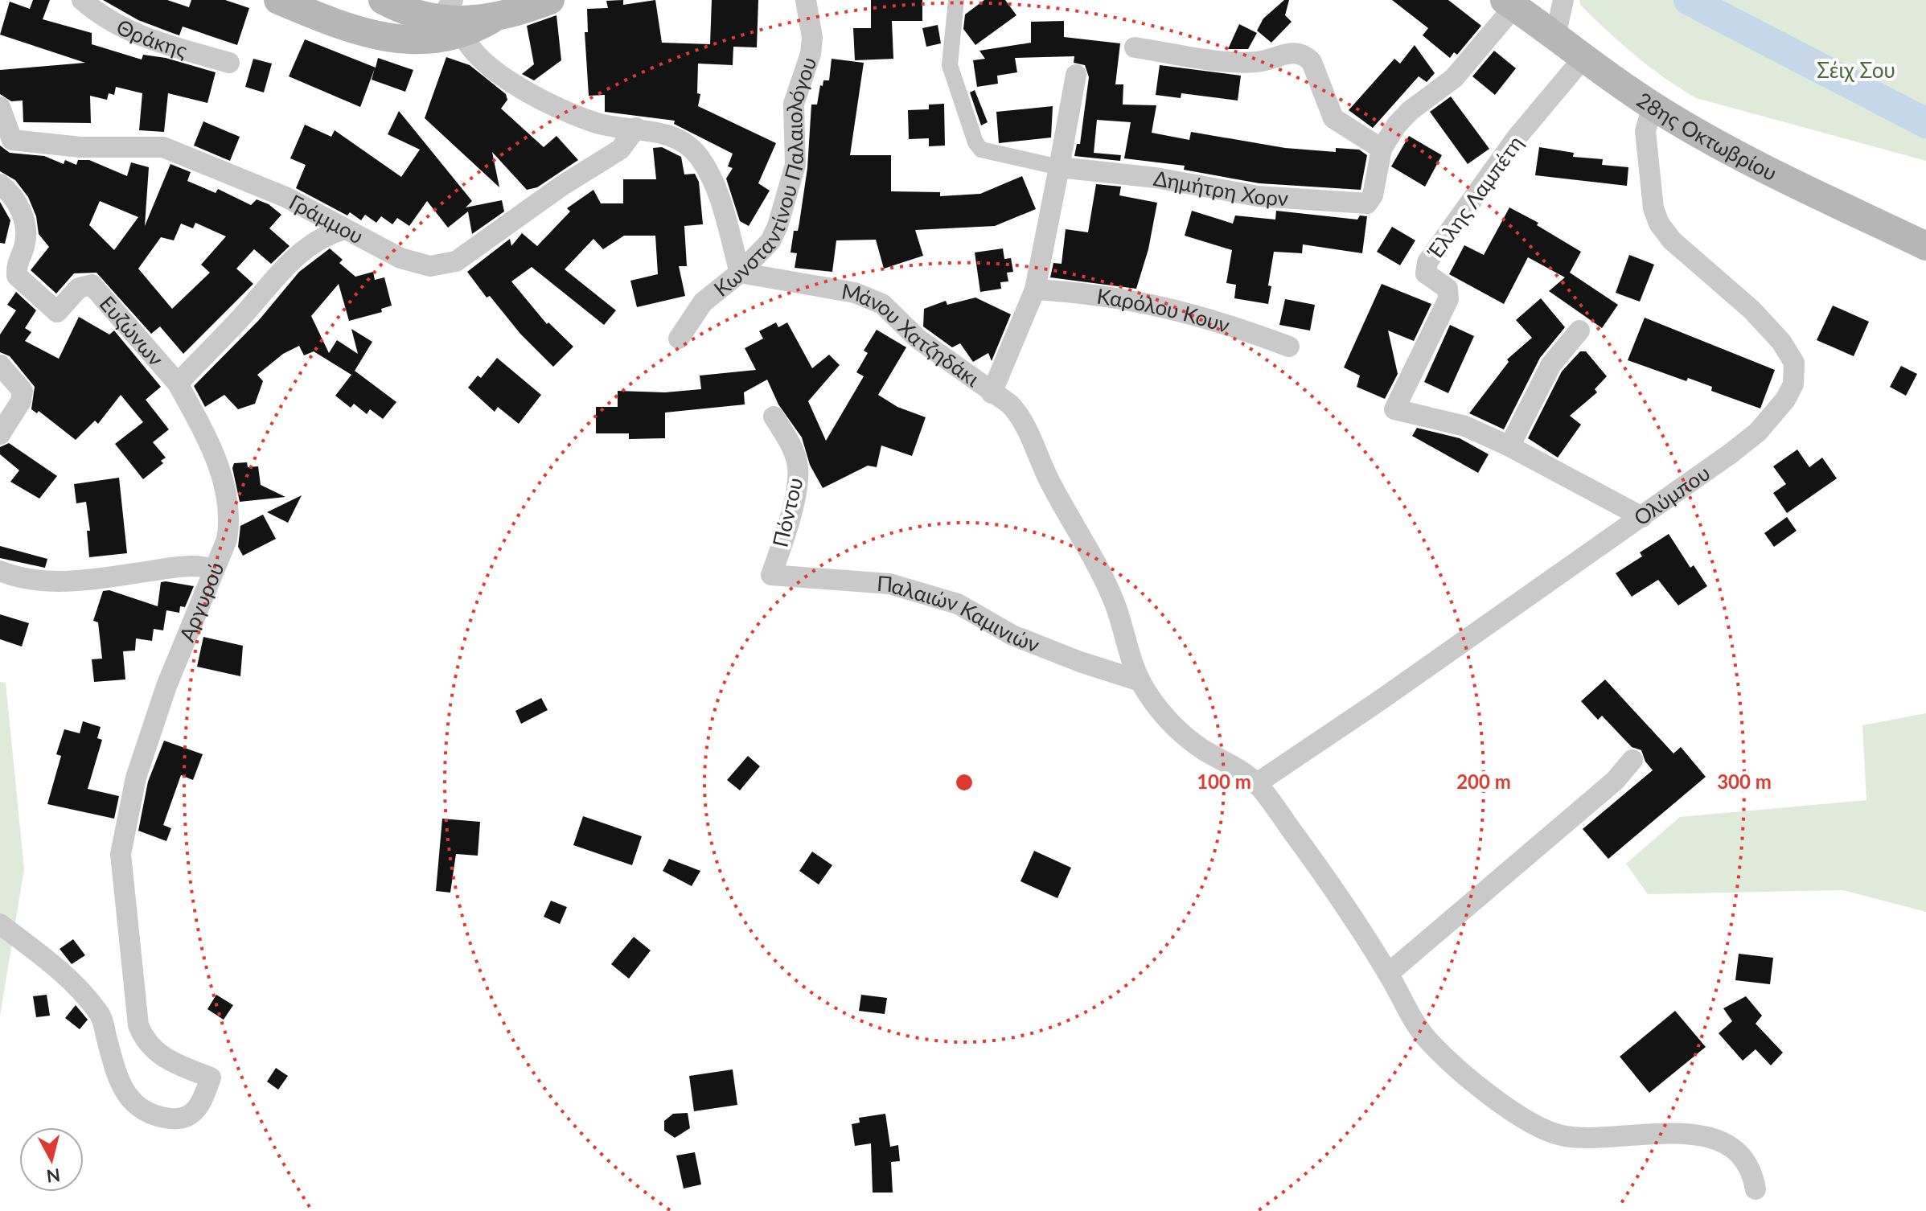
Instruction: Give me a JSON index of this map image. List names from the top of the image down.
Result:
{
  "streets": {
    "main road": ["28ης Οκτωβρίου"],
    "street": [
      "Θράκης",
      "Κωνσταντίνου Παλαιολόγου",
      "Δημήτρη Χορν",
      "Έλλης Λαμπέτη",
      "Γράμμου",
      "Καρόλου Κουν",
      "Ευζώνων",
      "Μάνου Χατζηδάκι",
      "Ολύμπου",
      "Πόντου",
      "Αργυρού",
      "Παλαιών Καμινιών"
    ]
  },
  "crossings": [
    ["28ης Οκτωβρίου", "Δημήτρη Χορν"],
    ["28ης Οκτωβρίου", "Έλλης Λαμπέτη"],
    ["28ης Οκτωβρίου", "Ολύμπου"],
    ["Κωνσταντίνου Παλαιολόγου", "Μάνου Χατζηδάκι"],
    ["Ευζώνων", "Αργυρού"],
    ["Μάνου Χατζηδάκι", "Ολύμπου"],
    ["Μάνου Χατζηδάκι", "Παλαιών Καμινιών"],
    ["Πόντου", "Παλαιών Καμινιών"]
  ],
  "parks": ["Σέιχ Σου"],
  "north": "bottom",
  "rings": ["100 m", "200 m", "300 m"]
}
